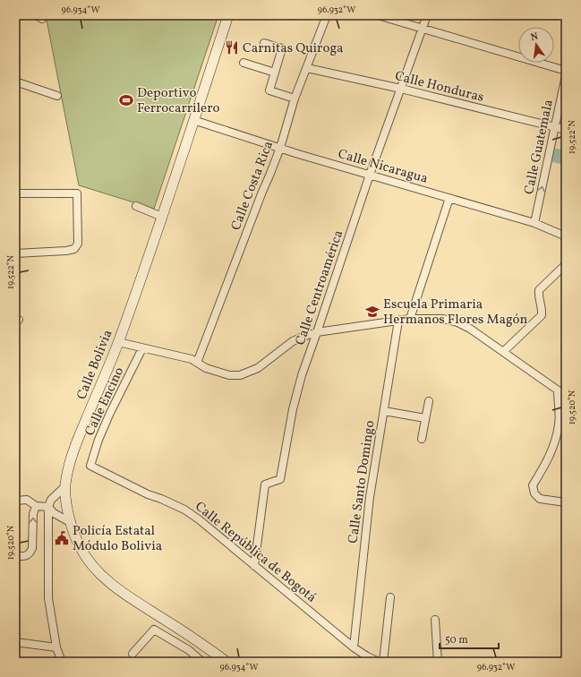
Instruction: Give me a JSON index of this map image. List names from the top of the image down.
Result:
{
  "streets": {
    "main road": ["Calle Bolivia"],
    "street": [
      "Calle Honduras",
      "Calle Guatemala",
      "Calle Nicaragua",
      "Calle Costa Rica",
      "Calle Centroamérica",
      "Calle Encino",
      "Calle Santo Domingo",
      "Calle República de Bogotá"
    ]
  },
  "crossings": [
    ["Calle Honduras", "Calle Guatemala"],
    ["Calle Honduras", "Calle Costa Rica"],
    ["Calle Honduras", "Calle Centroamérica"],
    ["Calle Guatemala", "Calle Nicaragua"],
    ["Calle Nicaragua", "Calle Costa Rica"],
    ["Calle Nicaragua", "Calle Centroamérica"],
    ["Calle Nicaragua", "Calle Bolivia"],
    ["Calle Centroamérica", "Calle República de Bogotá"],
    ["Calle Encino", "Calle República de Bogotá"],
    ["Calle Santo Domingo", "Calle República de Bogotá"]
  ],
  "one_way": ["Calle Guatemala"],
  "places": {
    "restaurant": ["Carnitas Quiroga"],
    "sports": ["Deportivo Ferrocarrilero"],
    "school or university": ["Escuela Primaria Hermanos Flores Magón"],
    "public building": ["Policía Estatal Módulo Bolivia"]
  },
  "scale_bar": "50 m",
  "north": "top",
  "coordinates": [
    "96.934°W",
    "96.932°W",
    "19.522°N",
    "19.520°N"
  ]
}
